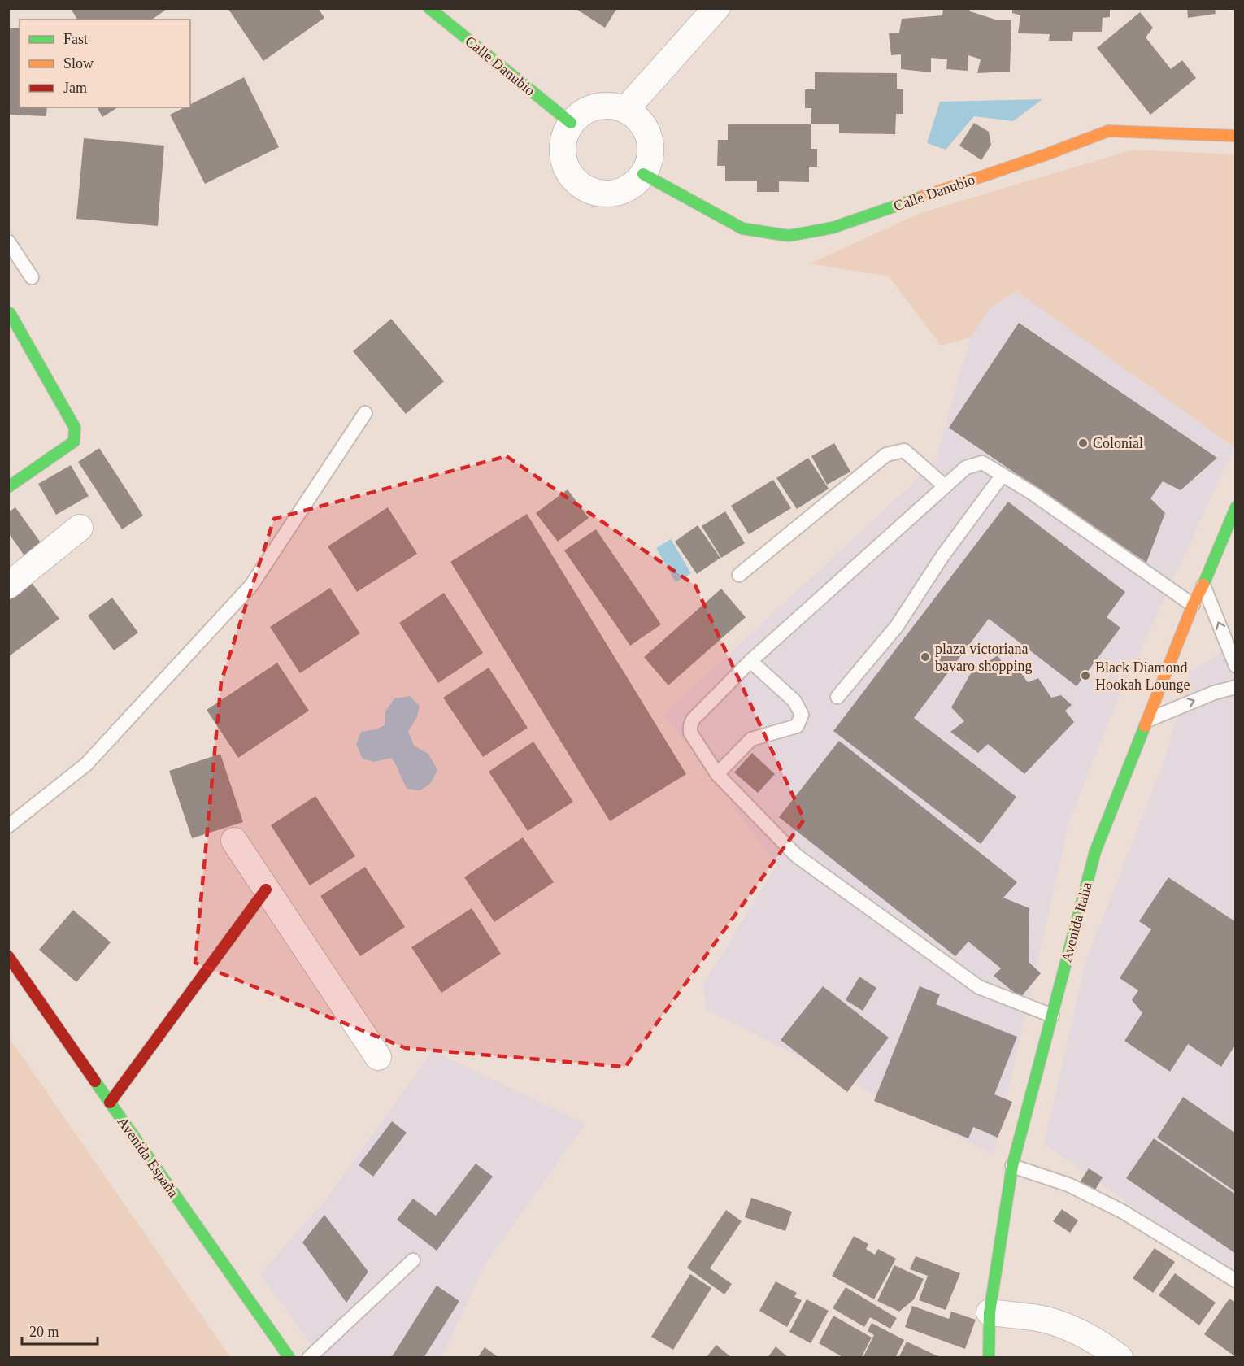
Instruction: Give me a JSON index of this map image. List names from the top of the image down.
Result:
{
  "streets": {
    "street": ["Calle Danubio", "Avenida Italia", "Avenida España"]
  },
  "places": ["Colonial", "plaza victoriana bavaro shopping", "Black Diamond Hookah Lounge"],
  "legend": ["Fast", "Slow", "Jam"],
  "scale_bar": "20 m"
}
